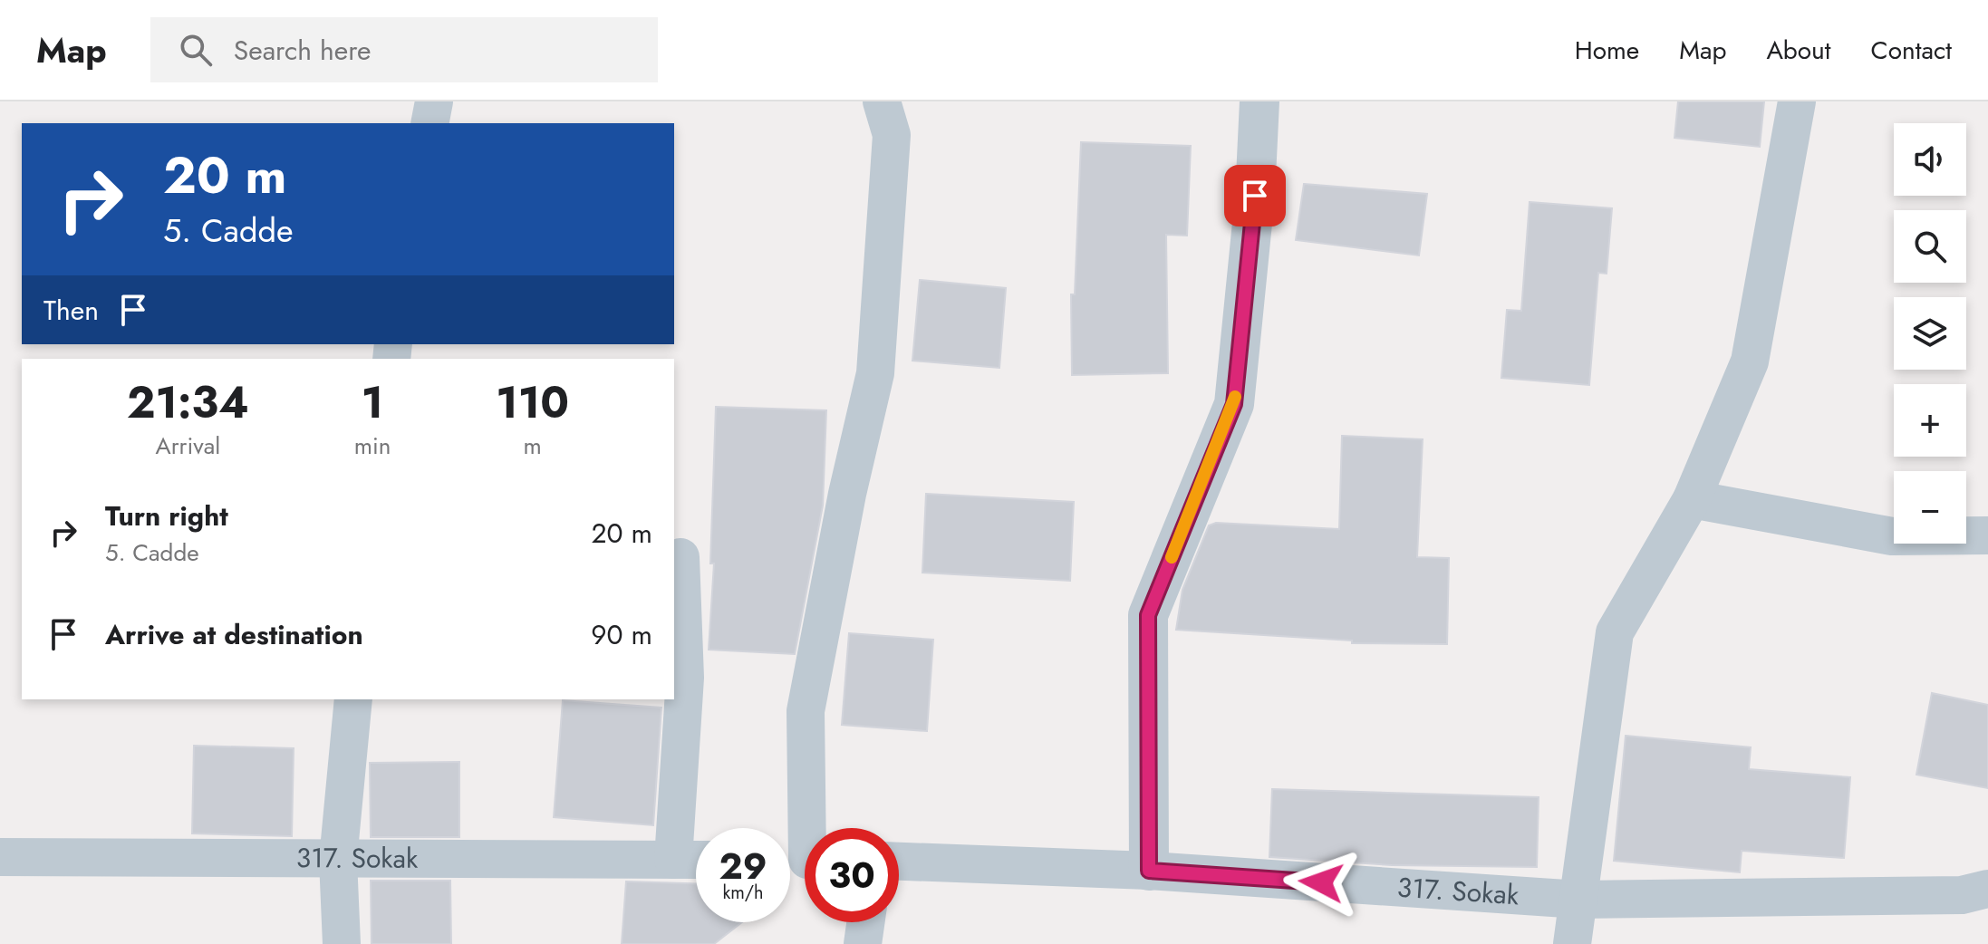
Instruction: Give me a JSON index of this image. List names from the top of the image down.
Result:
{
  "streets": {
    "street": ["317. Sokak"]
  },
  "page": {
    "header": "Map",
    "search": "Search here",
    "nav": [
      "Home",
      "Map",
      "About",
      "Contact"
    ],
    "map_buttons": ["+", "−"],
    "turn": ["20 m", "5. Cadde"],
    "then": "Then",
    "eta": [
      "21:34",
      "Arrival",
      "1",
      "min",
      "110",
      "m"
    ],
    "list": [
      {
        "name": "Turn right",
        "note": "5. Cadde",
        "value": "20 m"
      },
      {
        "name": "Arrive at destination",
        "value": "90 m"
      }
    ],
    "speed": "29 km/h",
    "limit": "30"
  }
}
